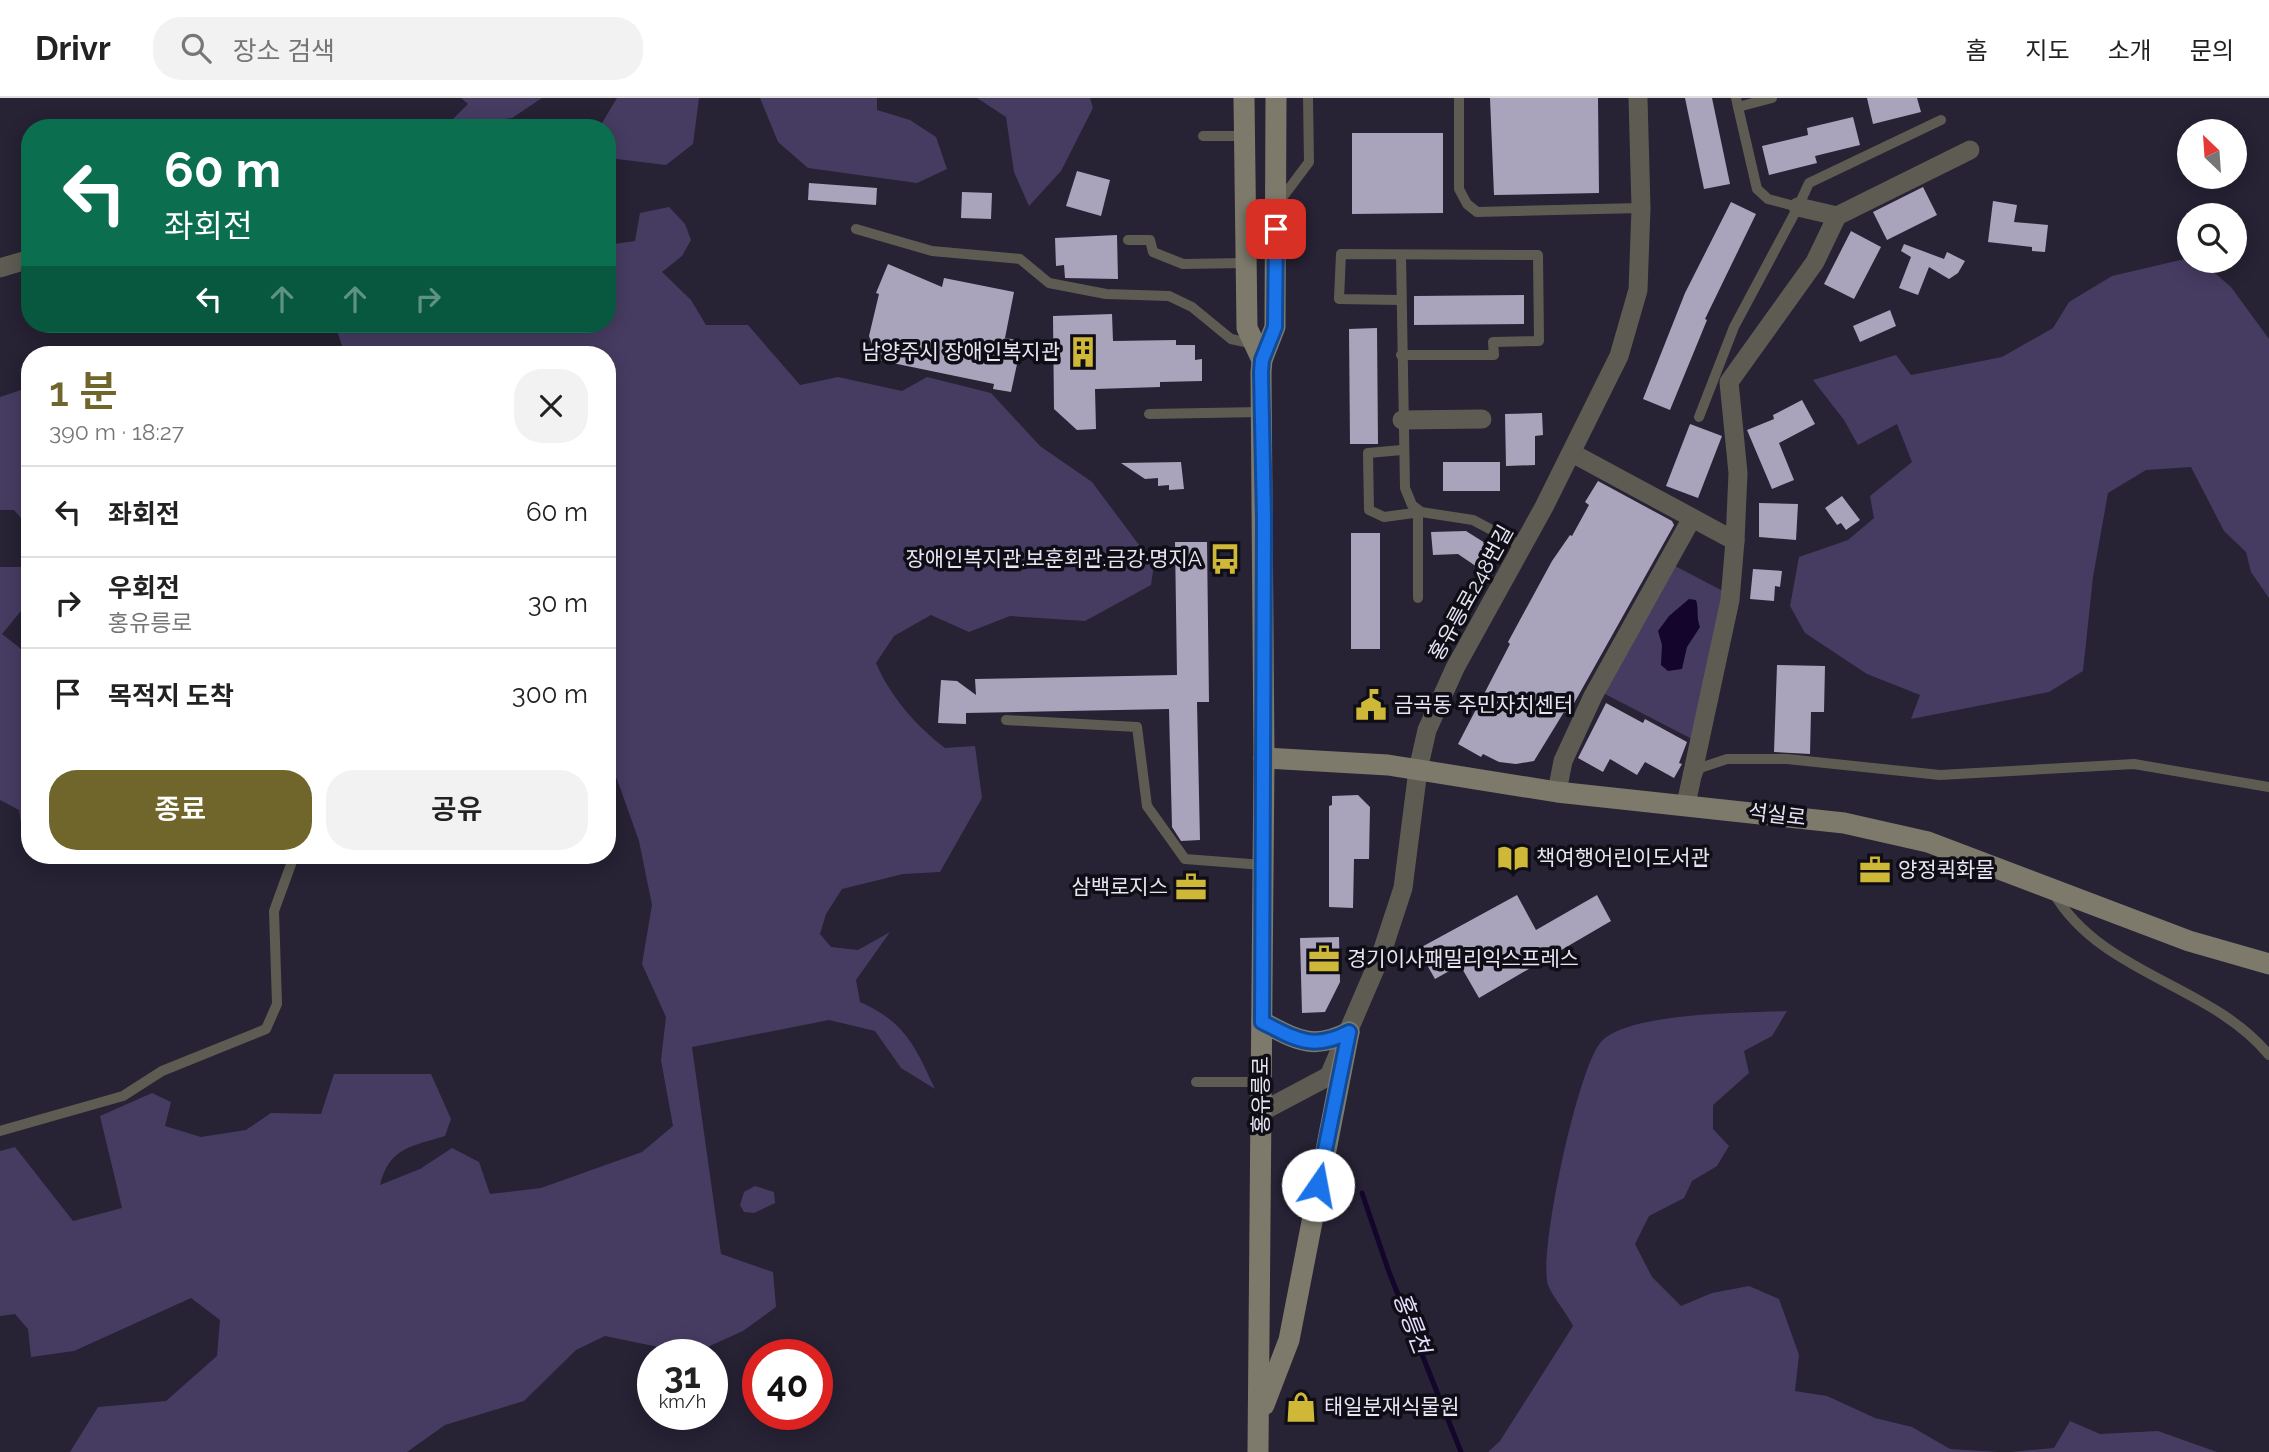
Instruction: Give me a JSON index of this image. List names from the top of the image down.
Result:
{
  "streets": {
    "street": ["홍유릉로248번길", "석실로", "홍유릉로"]
  },
  "crossings": [
    ["홍유릉로248번길", "석실로"],
    ["홍유릉로248번길", "홍유릉로"],
    ["석실로", "홍유릉로"]
  ],
  "water": ["홍릉천"],
  "places": {
    "building": ["남양주시 장애인복지관"],
    "bus stop": ["장애인복지관.보훈회관.금강·명지A"],
    "public building": ["금곡동 주민자치센터"],
    "library": ["책여행어린이도서관"],
    "office": ["양정퀵화물", "삼백로지스", "경기이사패밀리익스프레스"],
    "shop": ["태일분재식물원"]
  },
  "north": "top left",
  "page": {
    "header": "Drivr",
    "search": "장소 검색",
    "nav": [
      "홈",
      "지도",
      "소개",
      "문의"
    ],
    "turn": ["60 m", "좌회전"],
    "heading": ["1 분", "390 m · 18:27"],
    "list": [
      {
        "name": "좌회전",
        "value": "60 m"
      },
      {
        "name": "우회전",
        "note": "홍유릉로",
        "value": "30 m"
      },
      {
        "name": "목적지 도착",
        "value": "300 m"
      }
    ],
    "buttons": ["종료", "공유"],
    "speed": "31 km/h",
    "limit": "40"
  }
}
